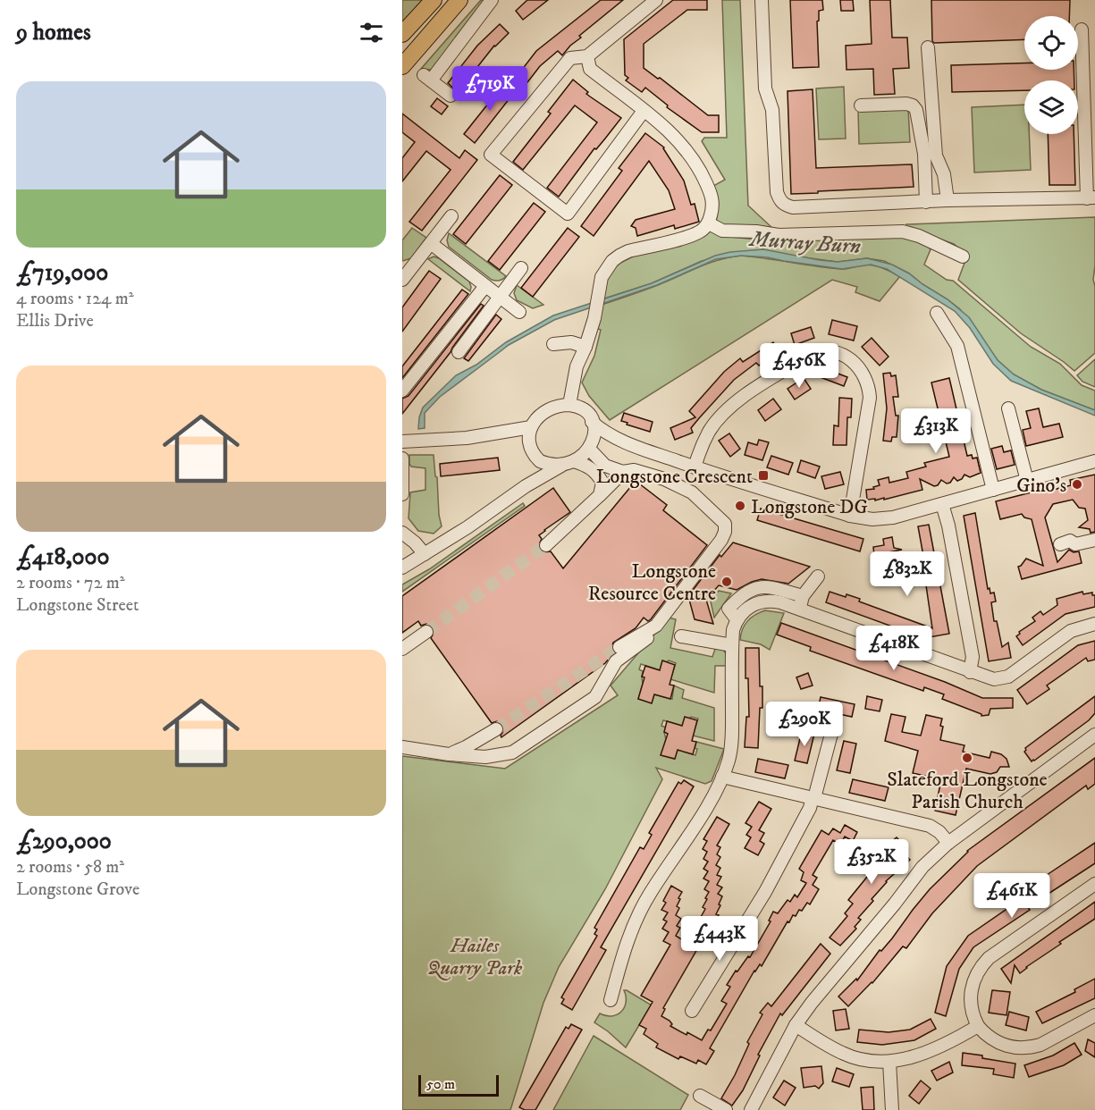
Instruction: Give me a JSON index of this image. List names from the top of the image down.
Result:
{
  "water": ["Murray Burn"],
  "parks": ["Hailes Quarry Park"],
  "places": {
    "transit": ["Longstone Crescent"],
    "other": [
      "Gino's",
      "Longstone DG",
      "Longstone Resource Centre",
      "Slateford Longstone Parish Church"
    ]
  },
  "scale_bar": "50 m",
  "page": {
    "heading": "9 homes",
    "list": [
      {
        "name": "£719,000",
        "note": "4 rooms · 124 m² · Ellis Drive"
      },
      {
        "name": "£418,000",
        "note": "2 rooms · 72 m² · Longstone Street"
      },
      {
        "name": "£290,000",
        "note": "2 rooms · 58 m² · Longstone Grove"
      }
    ],
    "price": [
      "£719K",
      "£456K",
      "£313K",
      "£832K",
      "£418K",
      "£290K",
      "£352K",
      "£461K",
      "£443K"
    ],
    "scale": "50 m"
  }
}
